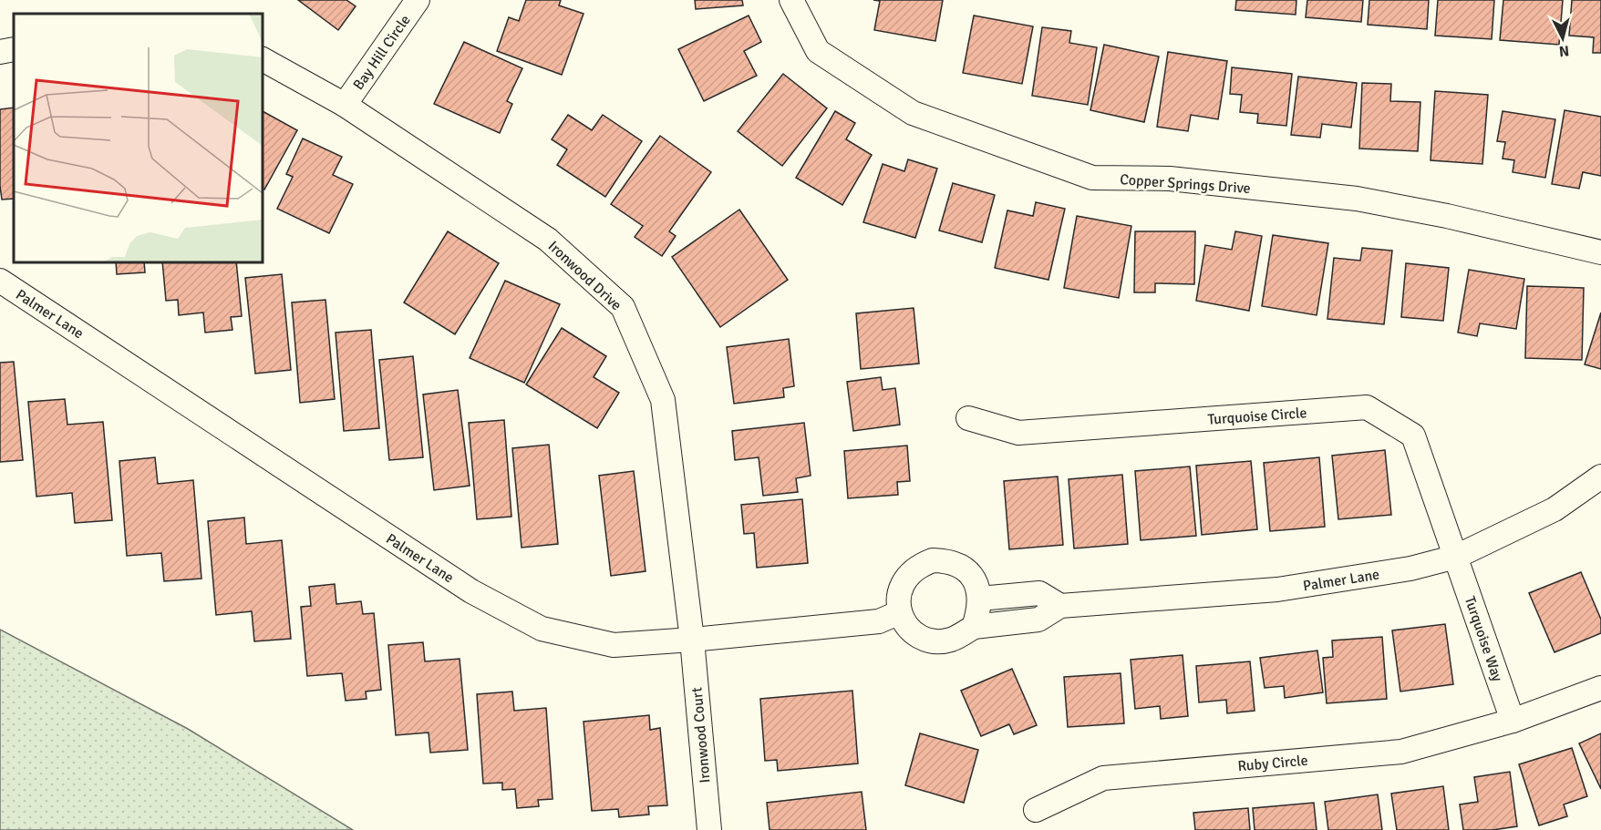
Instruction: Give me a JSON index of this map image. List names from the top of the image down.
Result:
{
  "streets": {
    "street": [
      "Bay Hill Circle",
      "Copper Springs Drive",
      "Ironwood Drive",
      "Palmer Lane",
      "Turquoise Circle",
      "Turquoise Way",
      "Ironwood Court",
      "Ruby Circle"
    ]
  },
  "crossings": [
    ["Bay Hill Circle", "Ironwood Drive"],
    ["Ironwood Drive", "Palmer Lane"],
    ["Ironwood Drive", "Ironwood Court"],
    ["Palmer Lane", "Turquoise Circle"],
    ["Palmer Lane", "Turquoise Way"],
    ["Palmer Lane", "Ironwood Court"],
    ["Turquoise Circle", "Turquoise Way"],
    ["Turquoise Way", "Ruby Circle"]
  ],
  "north": "bottom"
}
